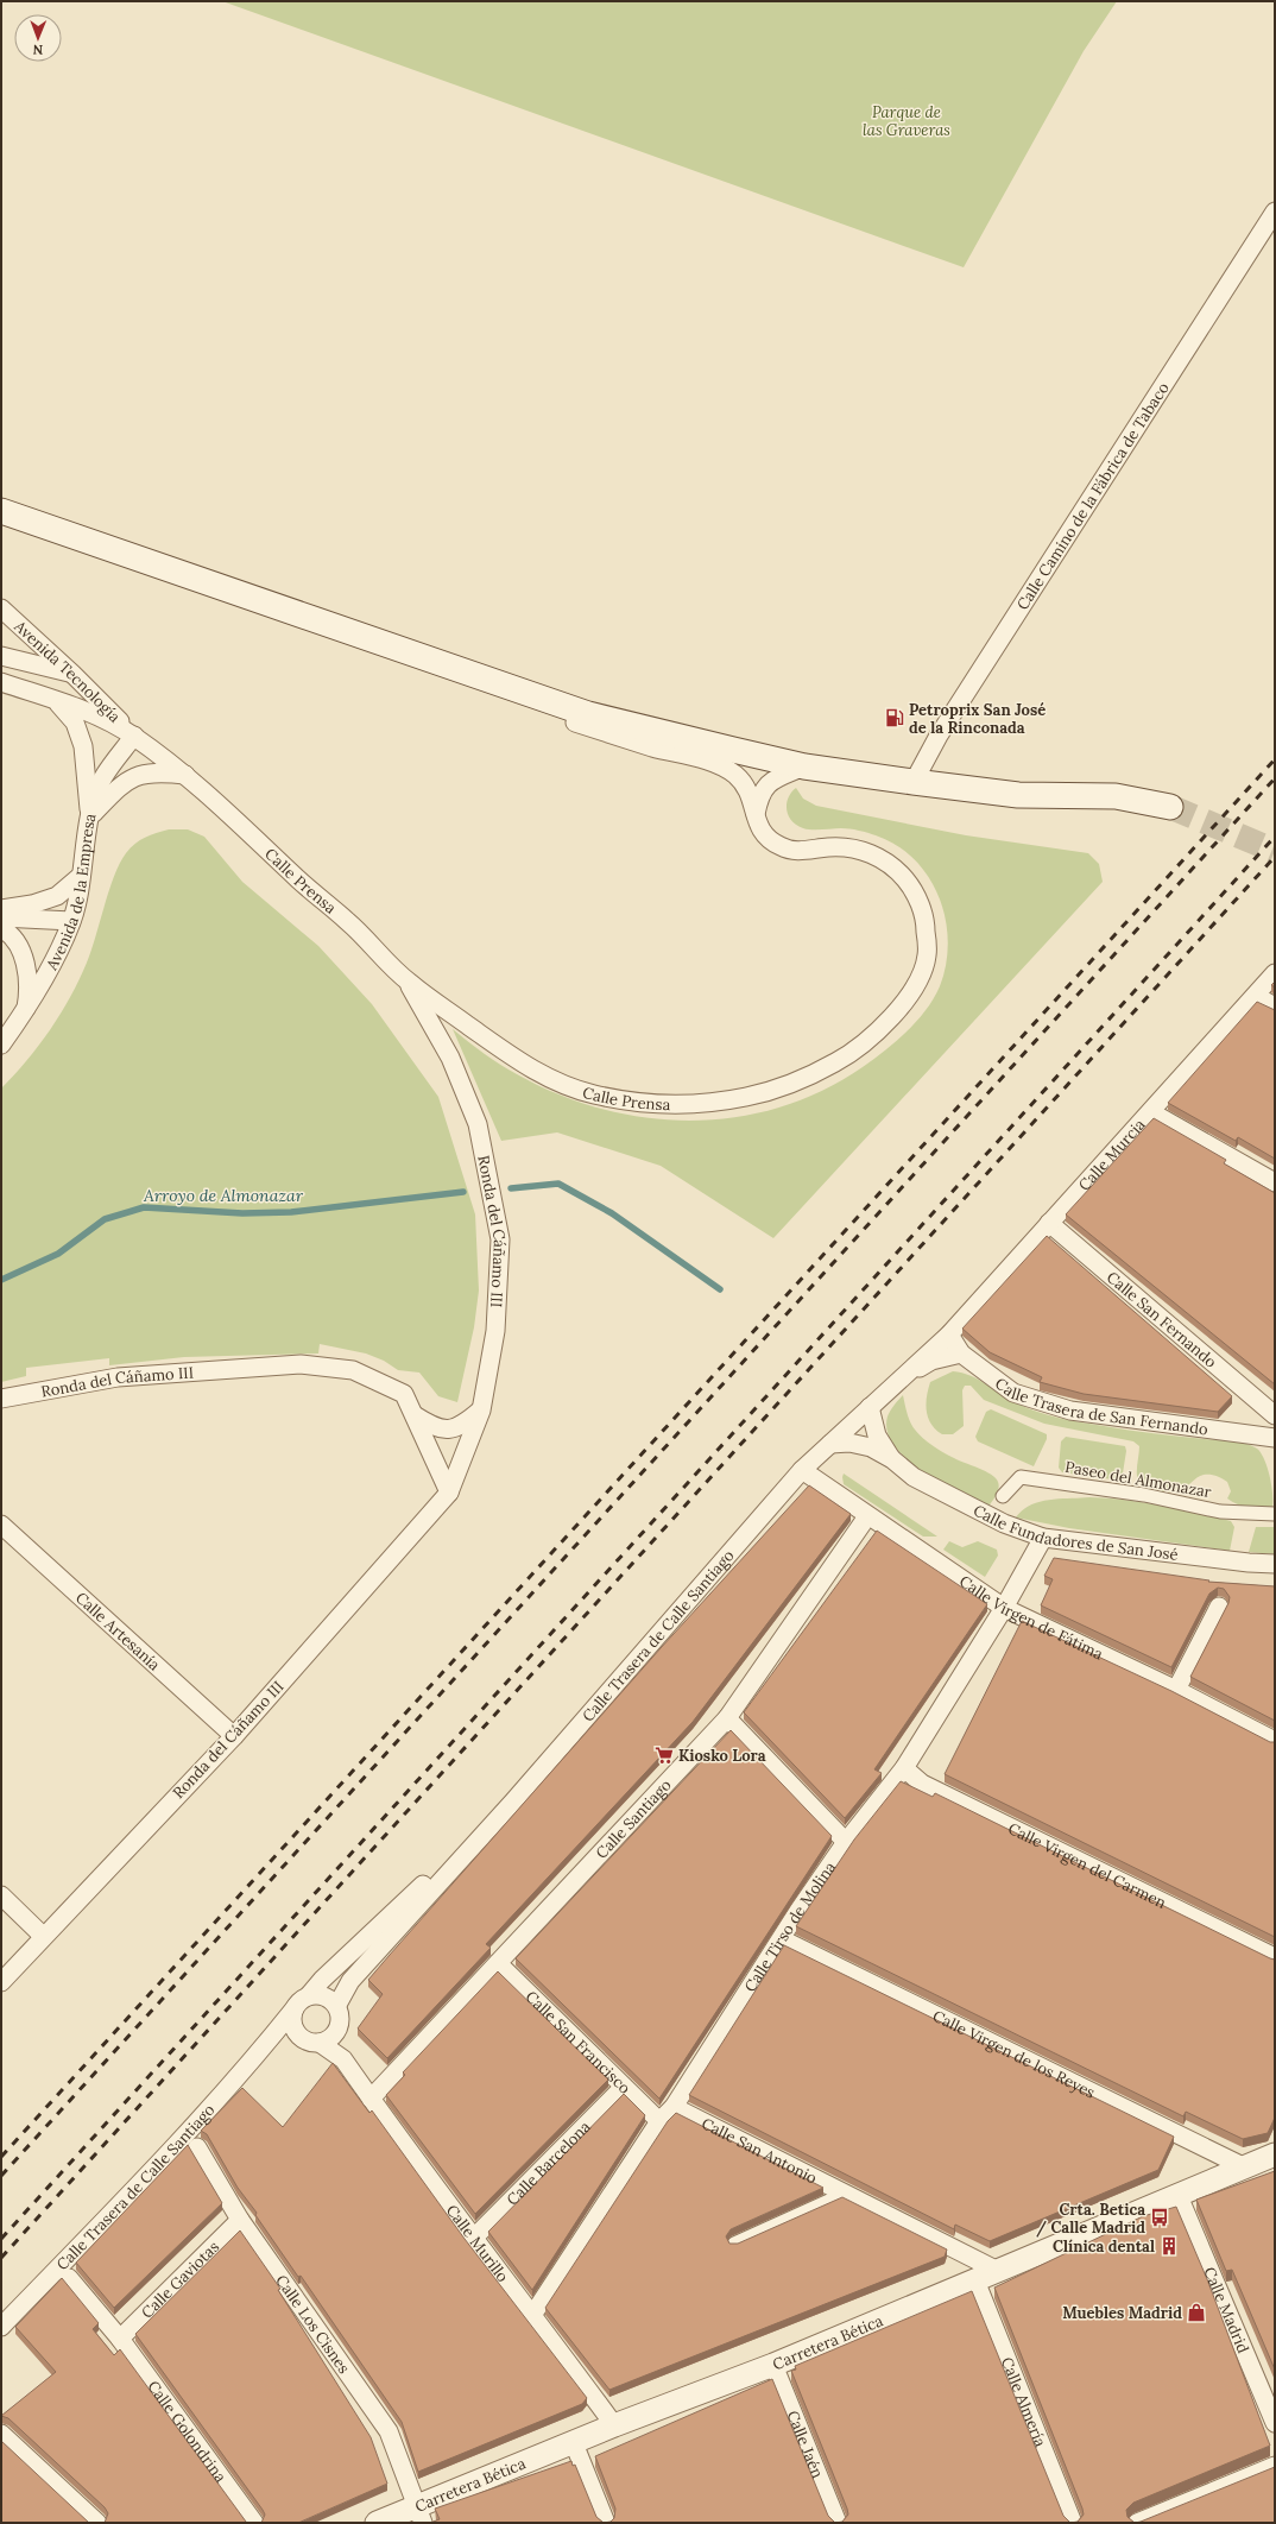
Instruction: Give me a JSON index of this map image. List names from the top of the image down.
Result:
{
  "streets": {
    "street": [
      "Calle Camino de la Fábrica de Tabaco",
      "Avenida Tecnología",
      "Calle Prensa",
      "Avenida de la Empresa",
      "Calle Murcia",
      "Ronda del Cáñamo III",
      "Calle San Fernando",
      "Calle Trasera de San Fernando",
      "Paseo del Almonazar",
      "Calle Fundadores de San José",
      "Calle Virgen de Fátima",
      "Calle Artesanía",
      "Calle Trasera de Calle Santiago",
      "Calle Santiago",
      "Calle Virgen del Carmen",
      "Calle Tirso de Molina",
      "Calle San Francisco",
      "Calle Virgen de los Reyes",
      "Calle San Antonio",
      "Calle Barcelona",
      "Calle Murillo",
      "Calle Gaviotas",
      "Calle Madrid",
      "Calle Los Cisnes",
      "Carretera Bética",
      "Calle Almería",
      "Calle Golondrina",
      "Calle Jaén"
    ]
  },
  "crossings": [
    ["Avenida Tecnología", "Calle Prensa"],
    ["Avenida Tecnología", "Avenida de la Empresa"],
    ["Calle Prensa", "Avenida de la Empresa"],
    ["Calle Prensa", "Ronda del Cáñamo III"],
    ["Calle Murcia", "Calle San Fernando"],
    ["Calle Murcia", "Calle Trasera de San Fernando"],
    ["Calle Murcia", "Calle Trasera de Calle Santiago"],
    ["Ronda del Cáñamo III", "Calle Artesanía"],
    ["Calle Fundadores de San José", "Calle Trasera de Calle Santiago"],
    ["Calle Fundadores de San José", "Calle Tirso de Molina"],
    ["Calle Virgen de Fátima", "Calle Trasera de Calle Santiago"],
    ["Calle Virgen de Fátima", "Calle Santiago"],
    ["Calle Virgen de Fátima", "Calle Tirso de Molina"],
    ["Calle Trasera de Calle Santiago", "Calle Murillo"],
    ["Calle Santiago", "Calle San Francisco"],
    ["Calle Santiago", "Calle Murillo"],
    ["Calle Virgen del Carmen", "Calle Tirso de Molina"],
    ["Calle Tirso de Molina", "Calle San Francisco"],
    ["Calle Tirso de Molina", "Calle Virgen de los Reyes"],
    ["Calle Tirso de Molina", "Calle San Antonio"],
    ["Calle Tirso de Molina", "Calle Murillo"],
    ["Calle San Francisco", "Calle Barcelona"],
    ["Calle Virgen de los Reyes", "Carretera Bética"],
    ["Calle San Antonio", "Carretera Bética"],
    ["Calle Barcelona", "Calle Murillo"],
    ["Calle Murillo", "Carretera Bética"],
    ["Calle Gaviotas", "Calle Los Cisnes"],
    ["Calle Gaviotas", "Calle Golondrina"],
    ["Calle Madrid", "Carretera Bética"],
    ["Calle Los Cisnes", "Carretera Bética"],
    ["Carretera Bética", "Calle Almería"],
    ["Carretera Bética", "Calle Jaén"]
  ],
  "water": ["Arroyo de Almonazar"],
  "parks": ["Parque de las Graveras"],
  "places": {
    "fuel station": ["Petroprix San José de la Rinconada"],
    "supermarket": ["Kiosko Lora"],
    "bus stop": ["Crta. Betica / Calle Madrid"],
    "building": ["Clínica dental"],
    "shop": ["Muebles Madrid"]
  },
  "north": "bottom"
}
